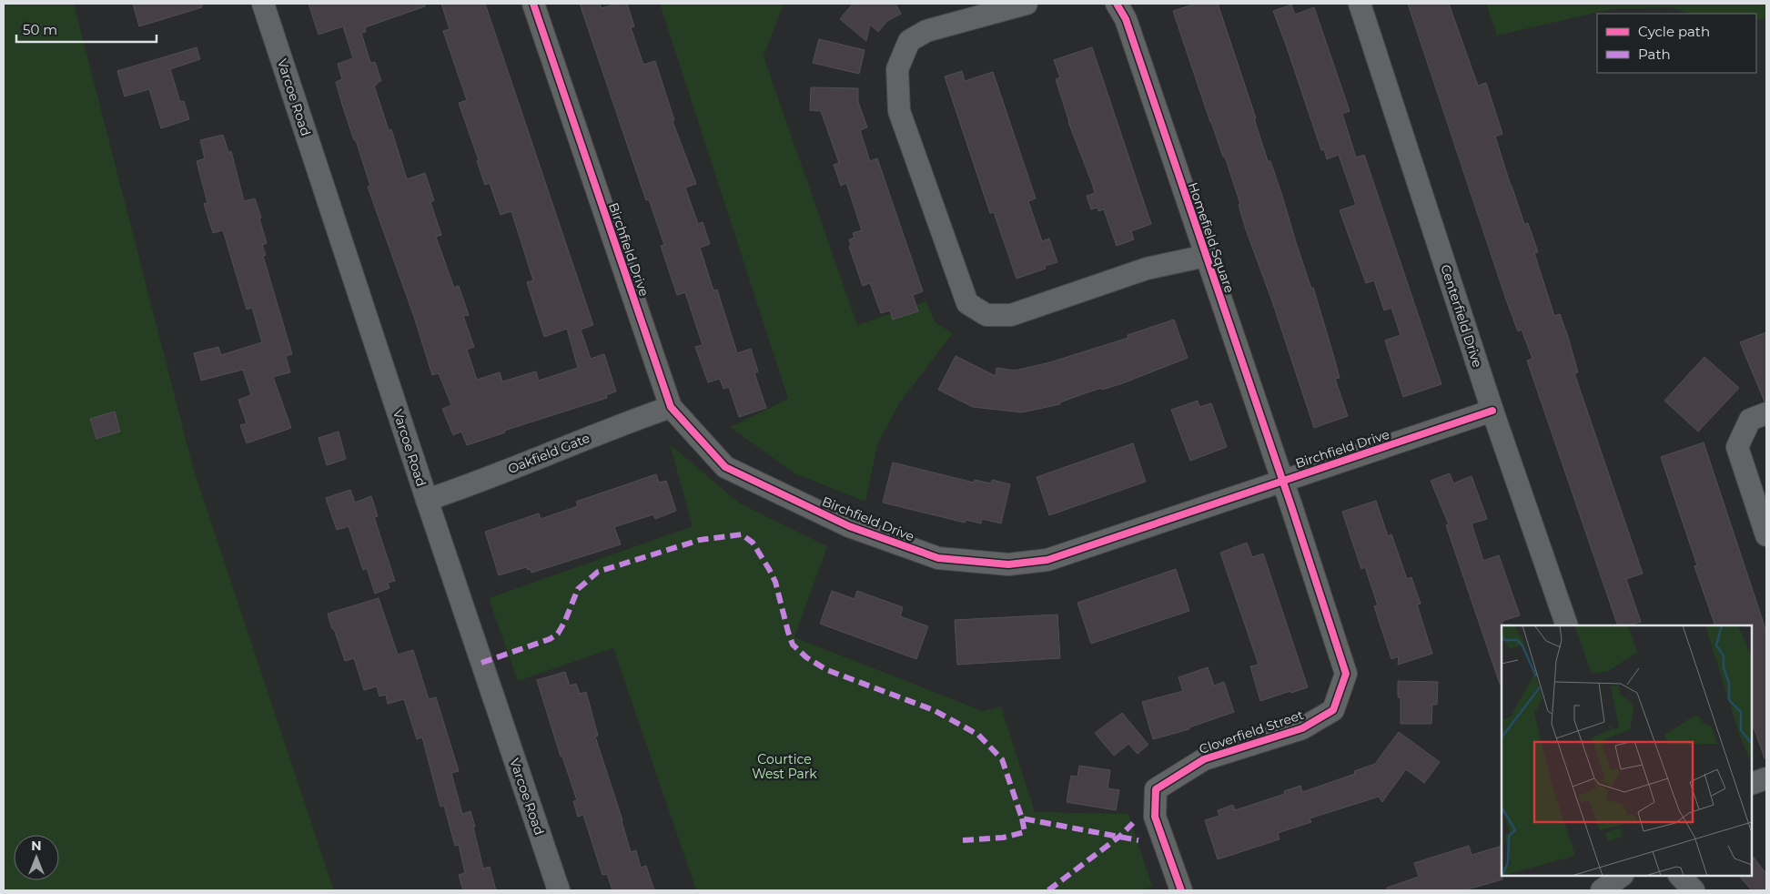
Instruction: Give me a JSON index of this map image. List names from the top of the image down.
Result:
{
  "streets": {
    "street": [
      "Varcoe Road",
      "Homefield Square",
      "Birchfield Drive",
      "Centerfield Drive",
      "Oakfield Gate",
      "Cloverfield Street"
    ]
  },
  "crossings": [
    ["Varcoe Road", "Oakfield Gate"],
    ["Homefield Square", "Birchfield Drive"],
    ["Homefield Square", "Cloverfield Street"],
    ["Birchfield Drive", "Centerfield Drive"],
    ["Birchfield Drive", "Oakfield Gate"],
    ["Birchfield Drive", "Cloverfield Street"]
  ],
  "parks": ["Courtice West Park"],
  "legend": ["Cycle path", "Path"],
  "scale_bar": "50 m",
  "north": "top"
}
